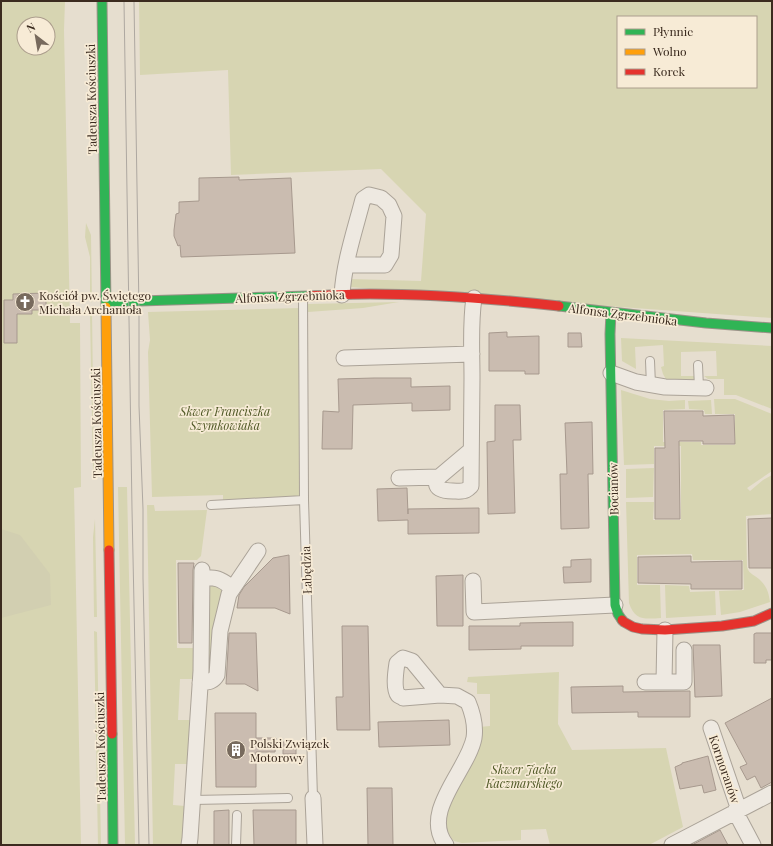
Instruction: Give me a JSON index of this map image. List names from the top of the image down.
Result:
{
  "streets": {
    "street": [
      "Tadeusza Kościuszki",
      "Alfonsa Zgrzebnioka",
      "Bocianów",
      "Łabędzia",
      "Kormoranów"
    ]
  },
  "crossings": [
    ["Tadeusza Kościuszki", "Alfonsa Zgrzebnioka"],
    ["Alfonsa Zgrzebnioka", "Bocianów"],
    ["Alfonsa Zgrzebnioka", "Łabędzia"]
  ],
  "parks": ["Skwer Franciszka Szymkowiaka", "Skwer Jacka Kaczmarskiego"],
  "places": {
    "church": ["Kościół pw. Świętego Michała Archanioła"],
    "building": ["Polski Związek Motorowy"]
  },
  "legend": ["Płynnie", "Wolno", "Korek"],
  "north": "top left"
}
